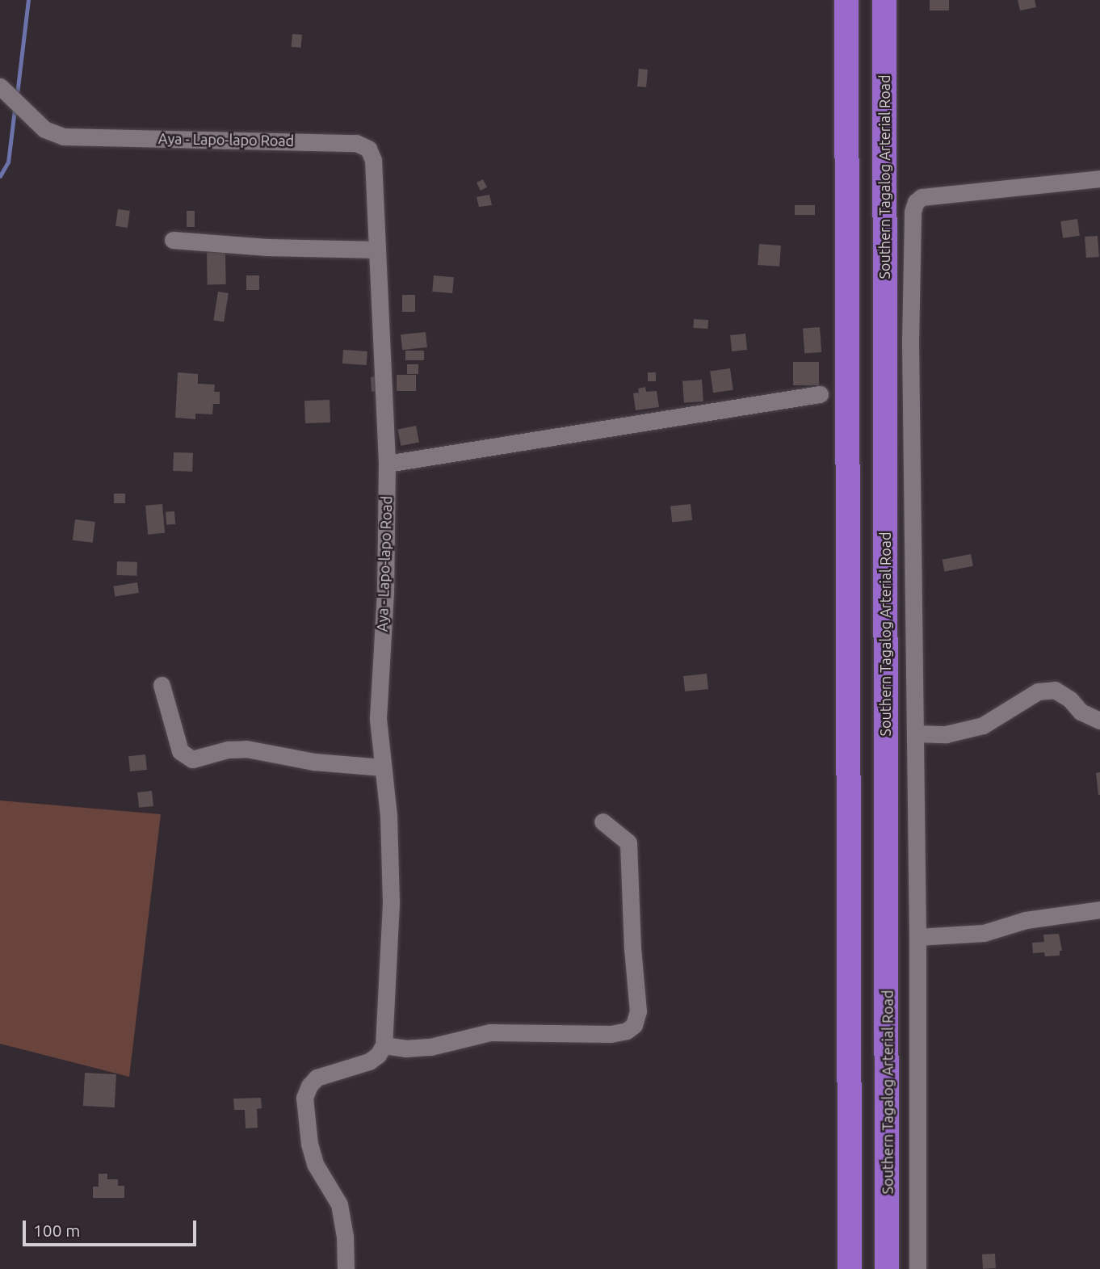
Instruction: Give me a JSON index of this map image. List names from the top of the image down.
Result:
{
  "streets": {
    "highway": ["Southern Tagalog Arterial Road"],
    "street": ["Aya - Lapo-lapo Road"]
  },
  "scale_bar": "100 m"
}
